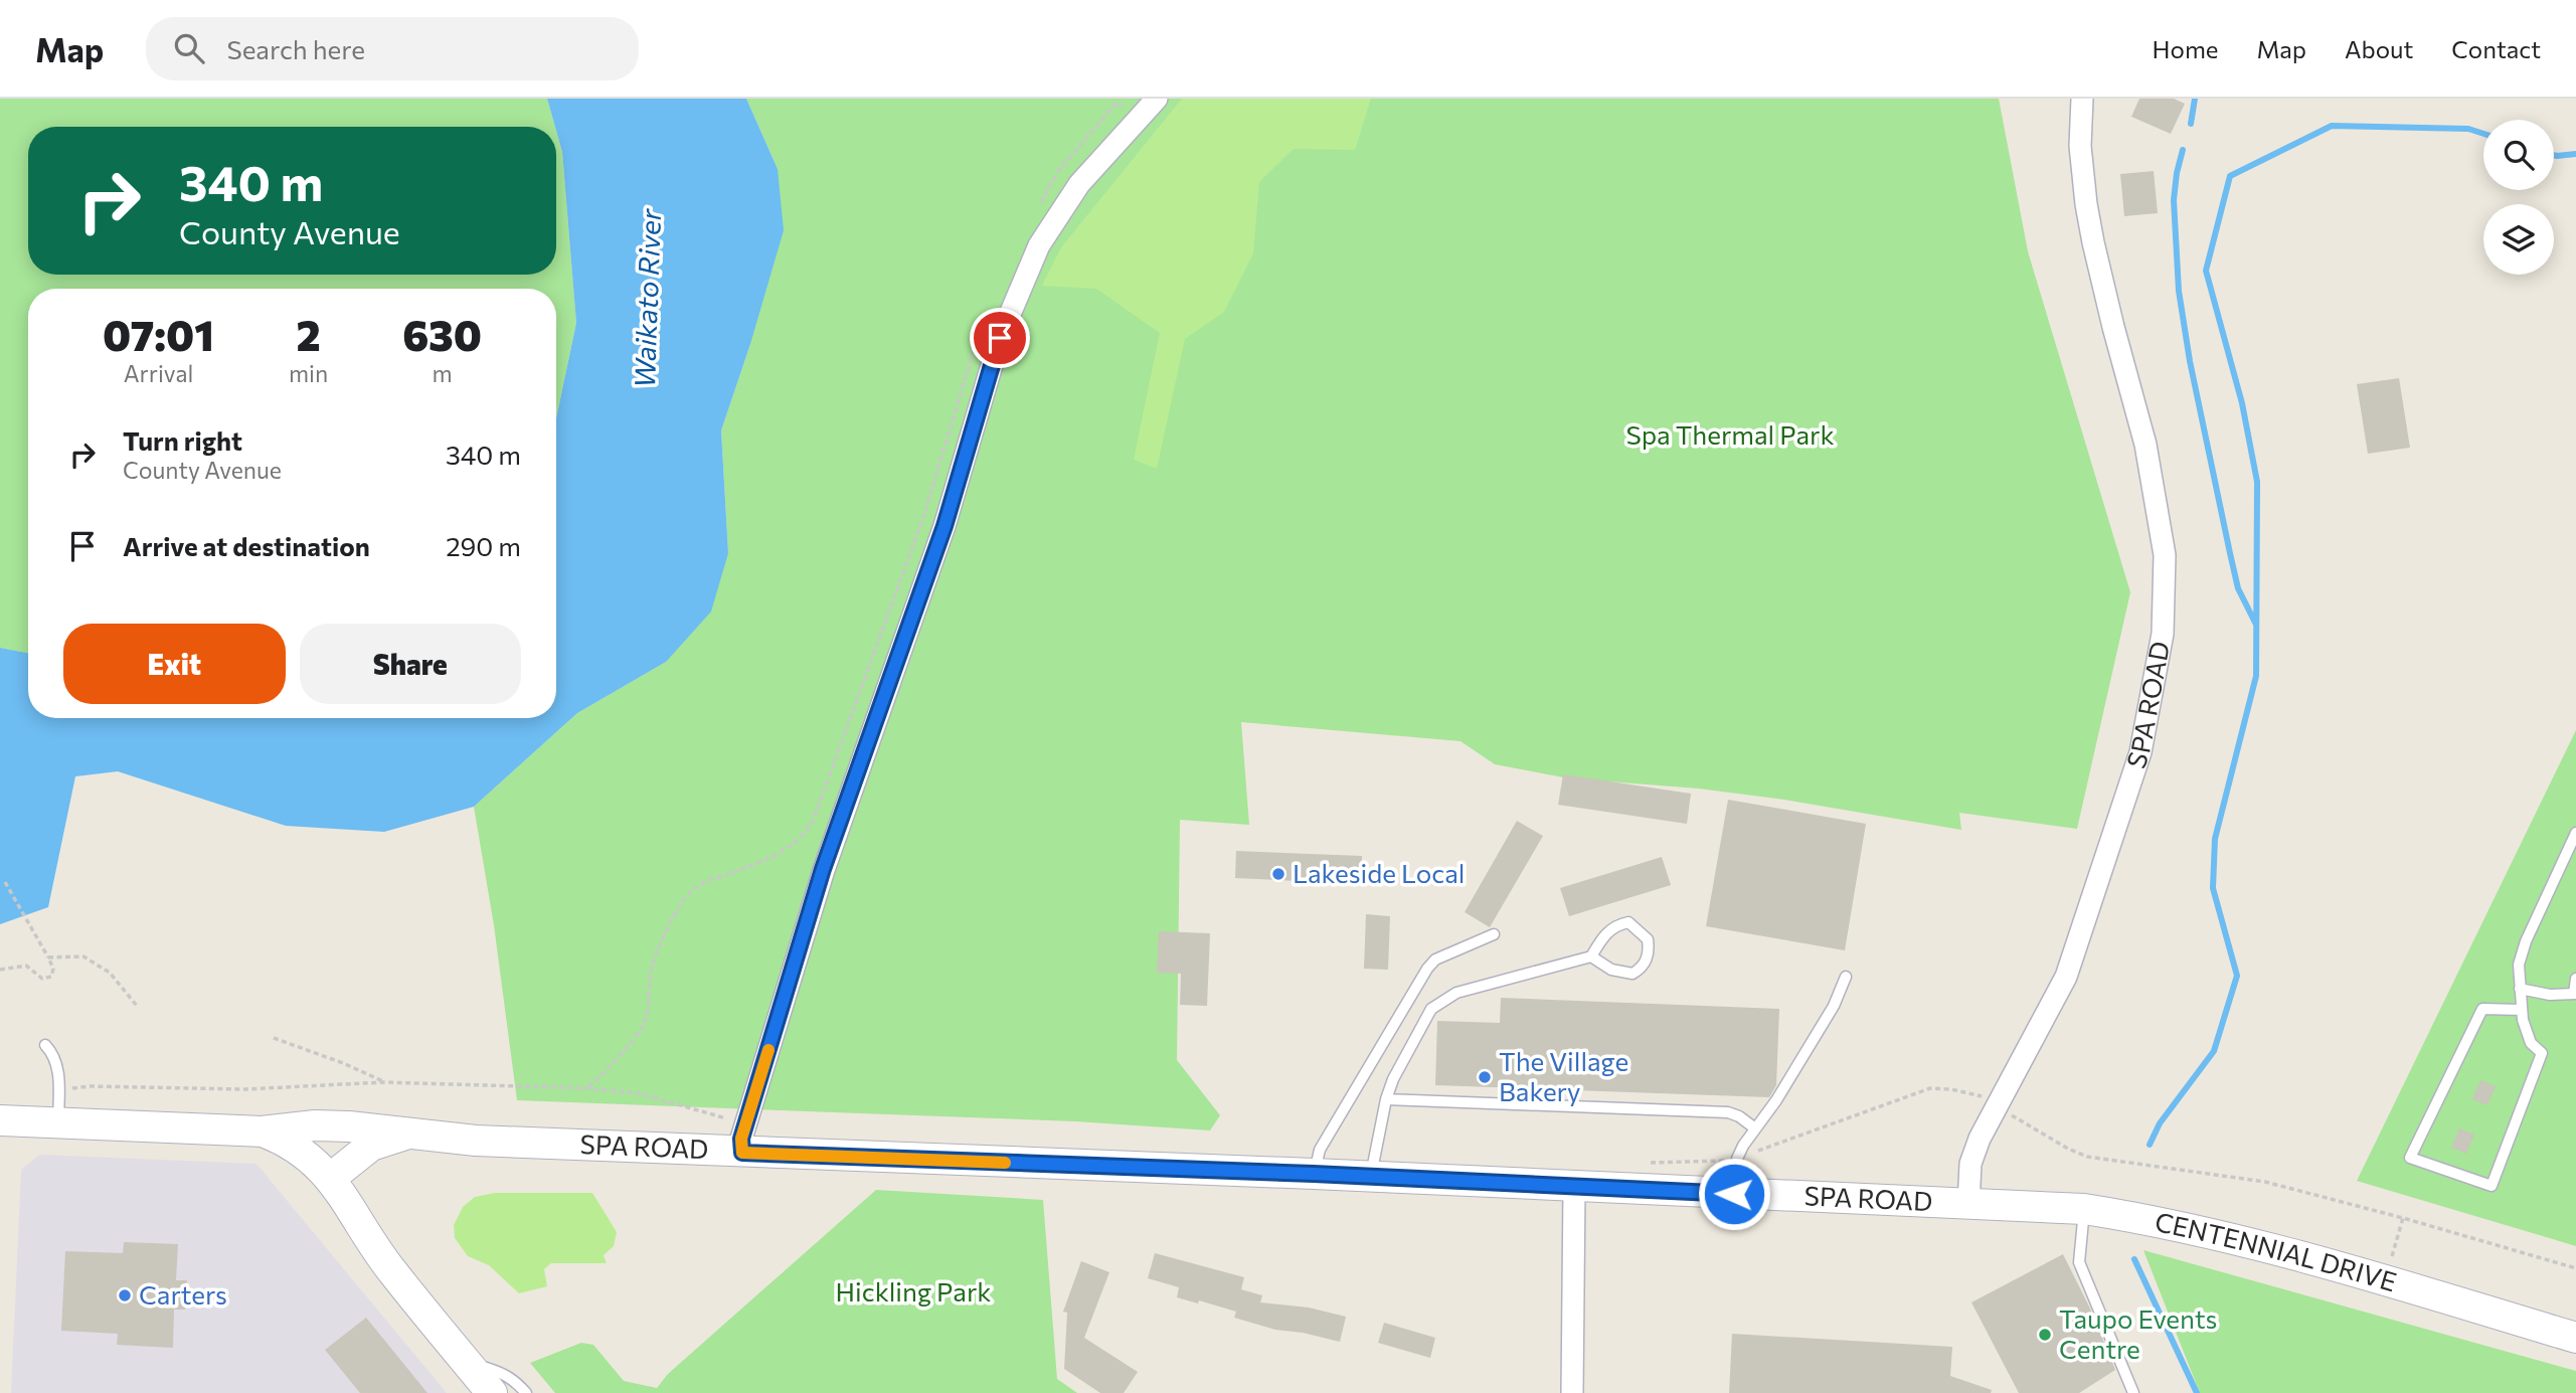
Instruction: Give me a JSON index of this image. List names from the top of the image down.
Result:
{
  "streets": {
    "main road": ["SPA ROAD", "CENTENNIAL DRIVE"]
  },
  "crossings": [
    ["SPA ROAD", "CENTENNIAL DRIVE"]
  ],
  "water": ["Waikato River"],
  "parks": ["Spa Thermal Park", "Hickling Park"],
  "places": [
    "Lakeside Local",
    "The Village Bakery",
    "Carters",
    "Taupo Events Centre"
  ],
  "page": {
    "header": "Map",
    "search": "Search here",
    "nav": [
      "Home",
      "Map",
      "About",
      "Contact"
    ],
    "turn": ["340 m", "County Avenue"],
    "eta": [
      "07:01",
      "Arrival",
      "2",
      "min",
      "630",
      "m"
    ],
    "list": [
      {
        "name": "Turn right",
        "note": "County Avenue",
        "value": "340 m"
      },
      {
        "name": "Arrive at destination",
        "value": "290 m"
      }
    ],
    "buttons": ["Exit", "Share"]
  }
}
